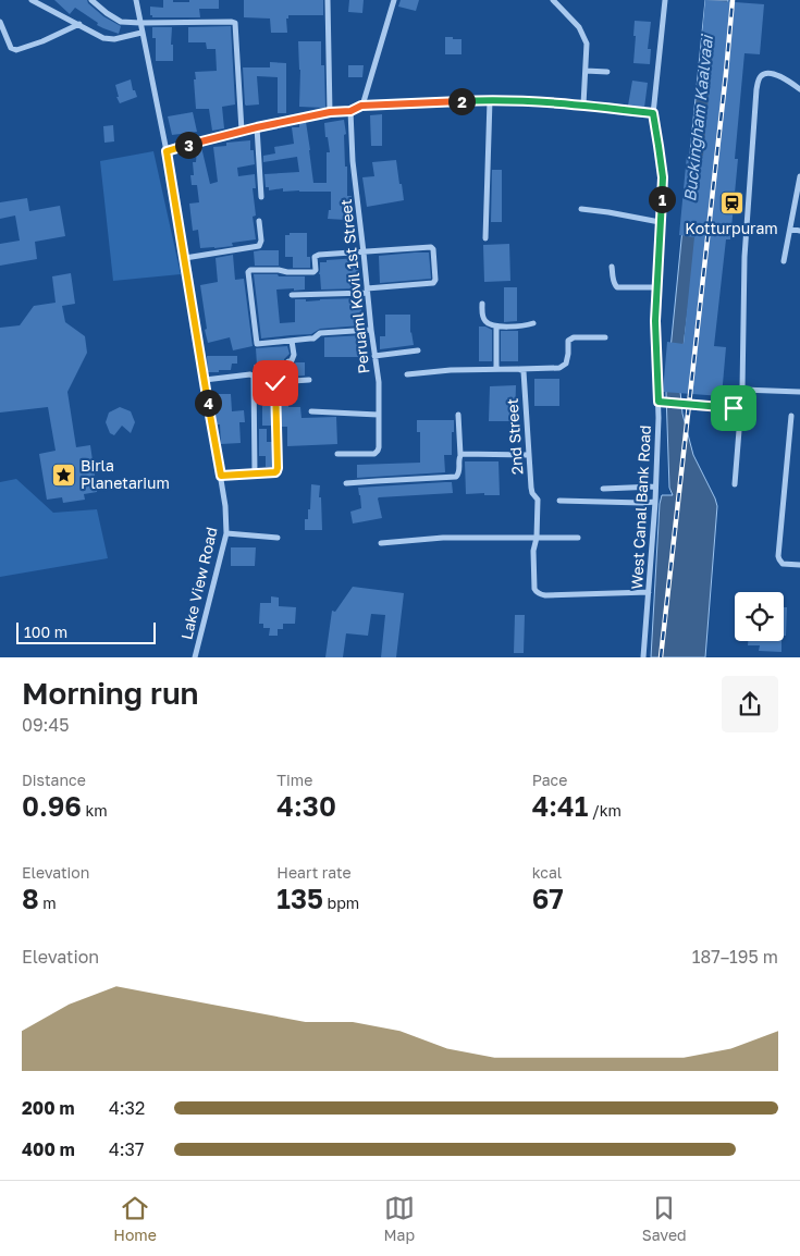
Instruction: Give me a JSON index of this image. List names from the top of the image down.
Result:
{
  "streets": {
    "street": [
      "Peruaml Kovil 1st Street",
      "2nd Street",
      "West Canal Bank Road",
      "Lake View Road"
    ]
  },
  "crossings": [
    ["2nd Street", "West Canal Bank Road"]
  ],
  "water": ["Buckingham Kaalvaai"],
  "places": {
    "station": ["Kotturpuram"],
    "place": ["Birla Planetarium"]
  },
  "scale_bar": "100 m",
  "page": {
    "pins": [
      "2",
      "3",
      "1",
      "4"
    ],
    "scale": "100 m",
    "heading": ["Morning run", "09:45"],
    "stats": [
      ["Distance", "0.96 km"],
      ["Time", "4:30"],
      ["Pace", "4:41 /km"],
      ["Elevation", "8 m"],
      ["Heart rate", "135 bpm"],
      ["kcal", "67"]
    ],
    "chart": ["Elevation", "187–195 m"],
    "list": [
      {
        "name": "200 m",
        "note": "4:32"
      },
      {
        "name": "400 m",
        "note": "4:37"
      }
    ],
    "tabs": ["Home", "Map", "Saved"]
  }
}
